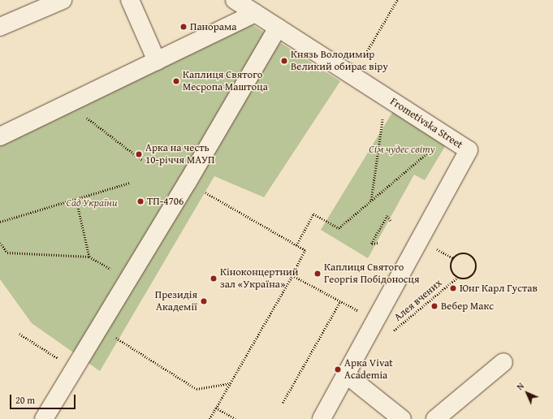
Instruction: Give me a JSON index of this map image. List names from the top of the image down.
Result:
{
  "streets": {
    "street": ["Frometivska Street"],
    "path": ["Алея вчених"]
  },
  "parks": ["Сім чудес світу", "Сад України"],
  "places": [
    "Панорама",
    "Князь Володимир Великий обирає віру",
    "Каплиця Святого Месропа Маштоца",
    "Арка на честь 10-річчя МАУП",
    "ТП-4706",
    "Каплиця Святого Георгія Побідоносця",
    "Кіноконцертний зал «Україна»",
    "Юнг Карл Густав",
    "Президія Академії",
    "Вебер Макс",
    "Арка Vivat Academia"
  ],
  "scale_bar": "20 m",
  "north": "top left"
}
